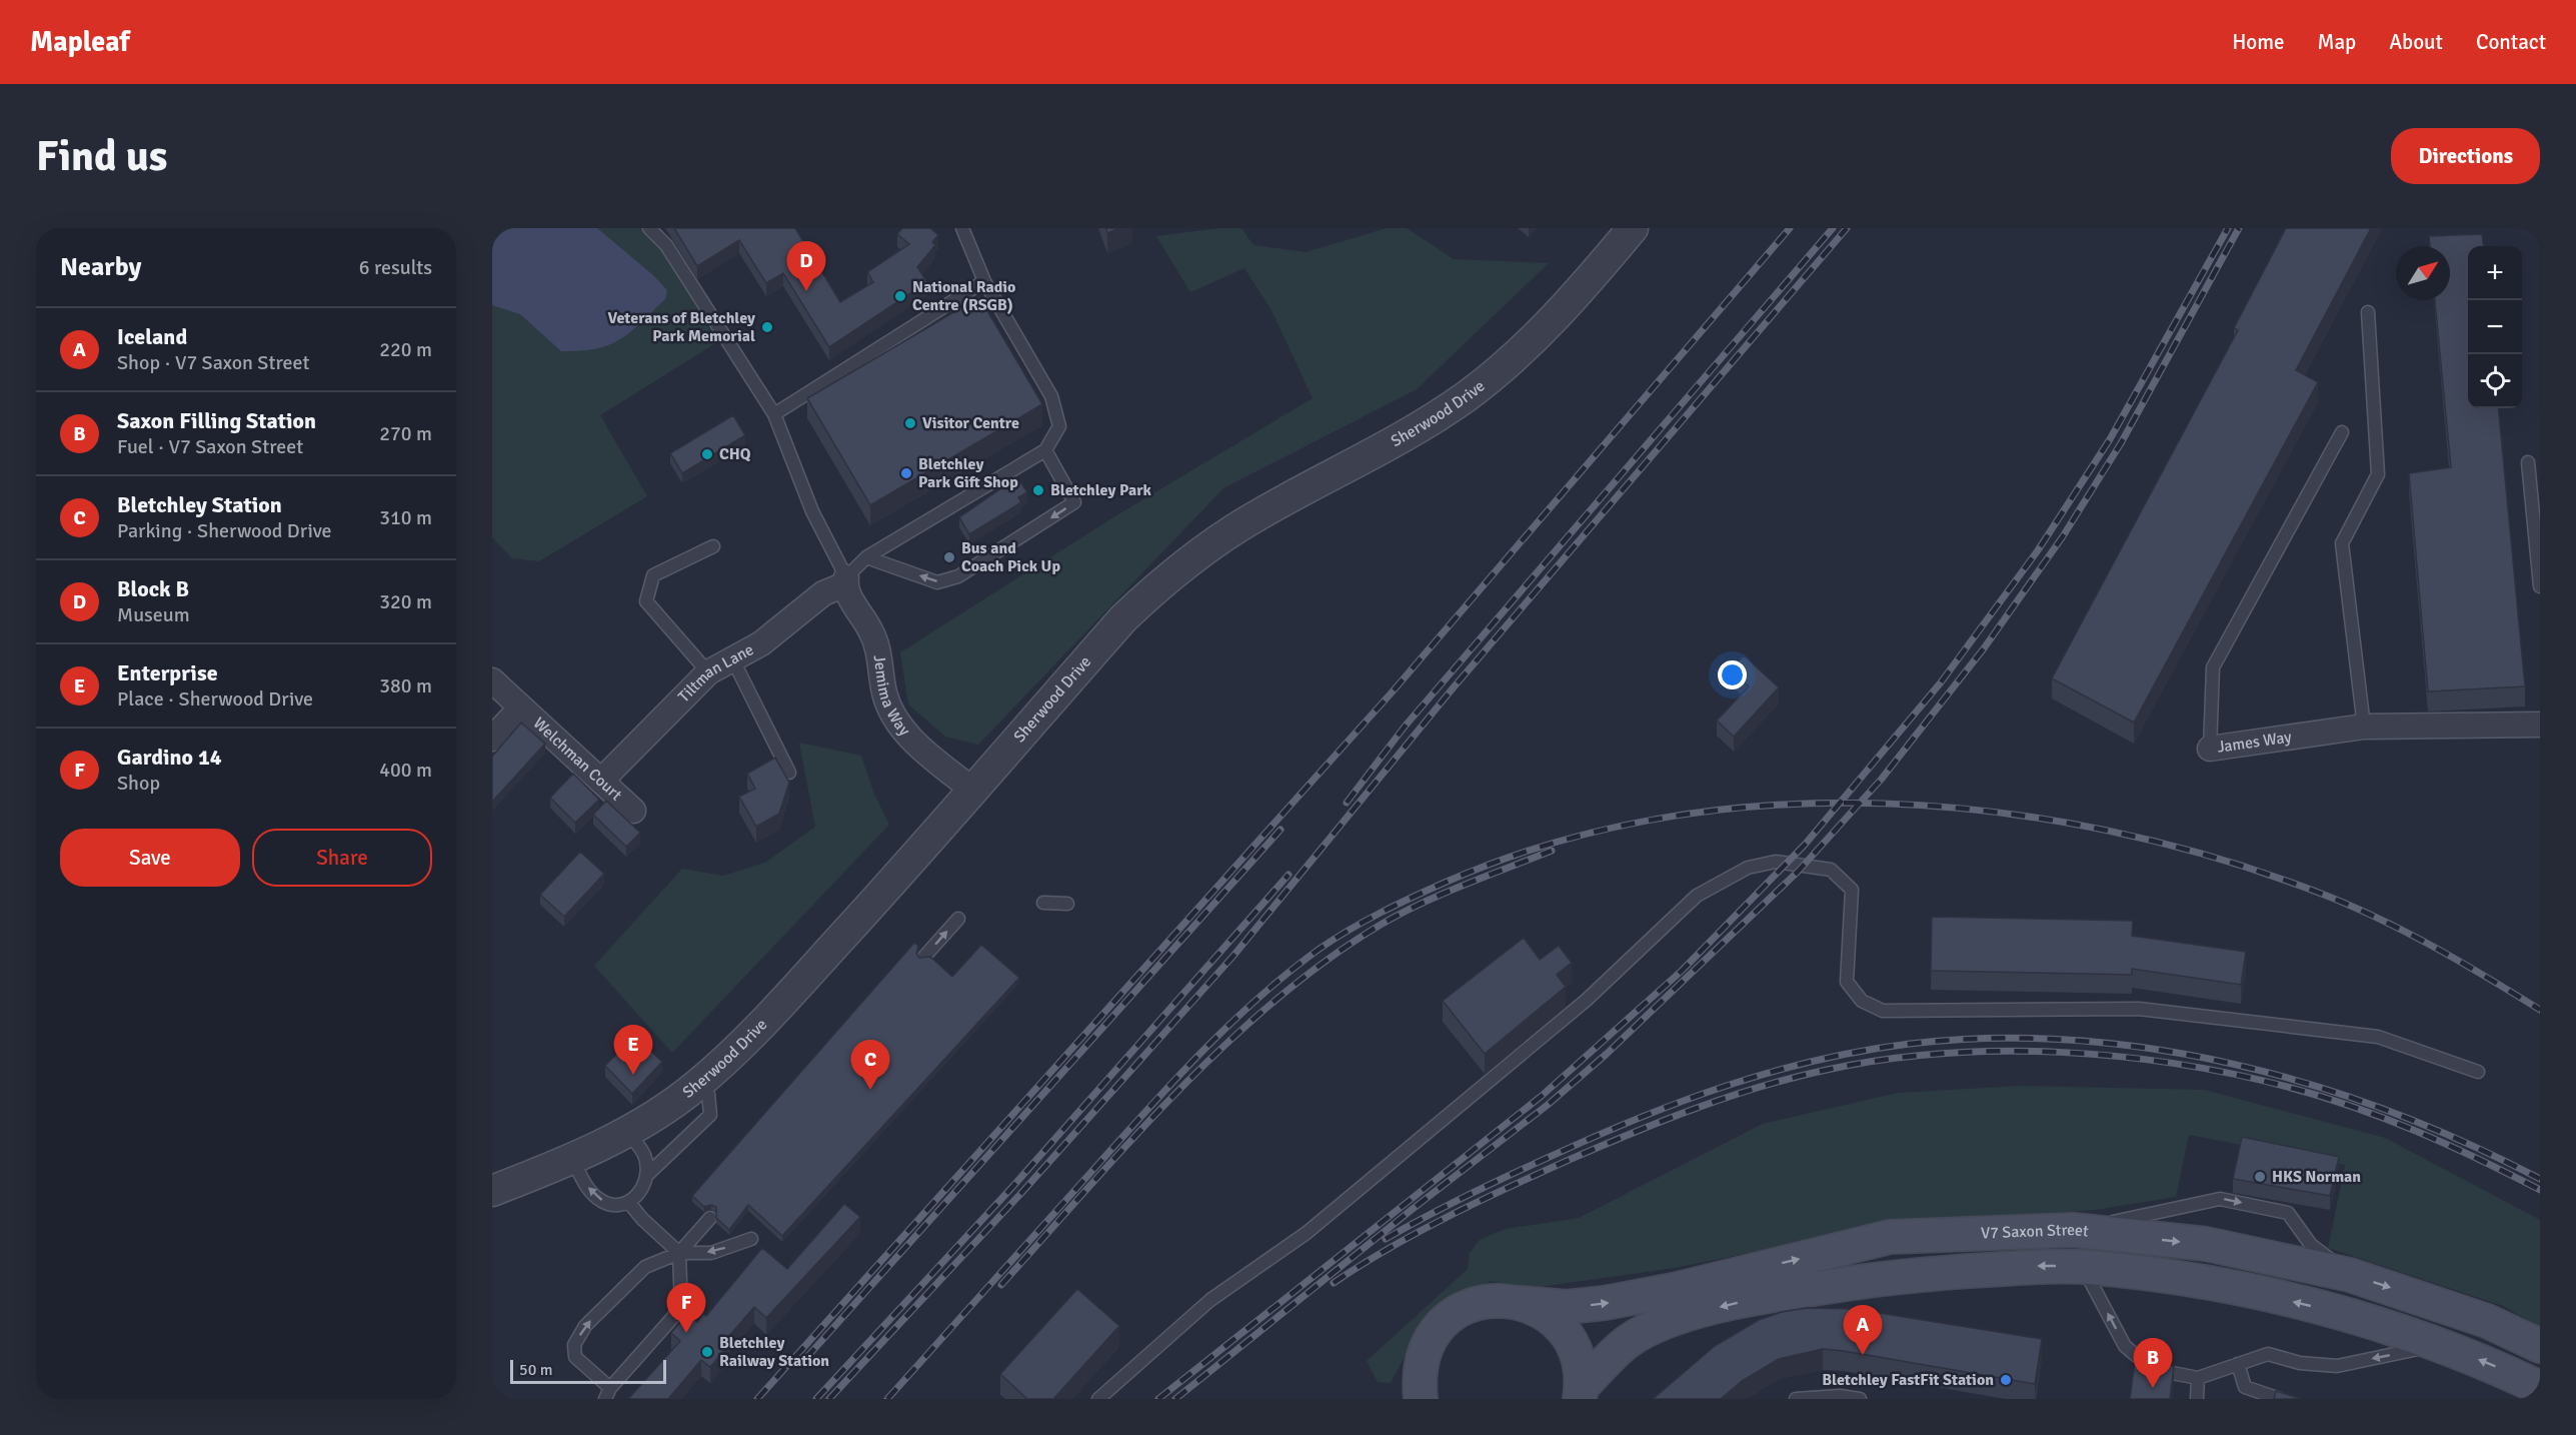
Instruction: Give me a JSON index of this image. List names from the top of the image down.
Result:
{
  "streets": {
    "main road": ["V7 Saxon Street"],
    "street": [
      "Sherwood Drive",
      "Tiltman Lane",
      "Jemima Way",
      "James Way",
      "Welchman Court"
    ]
  },
  "crossings": [
    ["Sherwood Drive", "Jemima Way"],
    ["Tiltman Lane", "Jemima Way"],
    ["Tiltman Lane", "Welchman Court"]
  ],
  "places": [
    "National Radio Centre (RSGB)",
    "Veterans of Bletchley Park Memorial",
    "Visitor Centre",
    "CHQ",
    "Bletchley Park Gift Shop",
    "Bletchley Park",
    "Bus and Coach Pick Up",
    "HKS Norman",
    "Bletchley Railway Station",
    "Bletchley FastFit Station"
  ],
  "scale_bar": "50 m",
  "north": "top right",
  "page": {
    "header": "Mapleaf",
    "nav": [
      "Home",
      "Map",
      "About",
      "Contact"
    ],
    "buttons": [
      "Directions",
      ["Save", "Share"]
    ],
    "title": "Find us",
    "heading": ["Nearby", "6 results"],
    "pins": [
      "D",
      "E",
      "C",
      "F",
      "A",
      "B"
    ],
    "map_buttons": ["+", "−"],
    "list": [
      {
        "mark": "A",
        "name": "Iceland",
        "note": "Shop · V7 Saxon Street",
        "value": "220 m"
      },
      {
        "mark": "B",
        "name": "Saxon Filling Station",
        "note": "Fuel · V7 Saxon Street",
        "value": "270 m"
      },
      {
        "mark": "C",
        "name": "Bletchley Station",
        "note": "Parking · Sherwood Drive",
        "value": "310 m"
      },
      {
        "mark": "D",
        "name": "Block B",
        "note": "Museum",
        "value": "320 m"
      },
      {
        "mark": "E",
        "name": "Enterprise",
        "note": "Place · Sherwood Drive",
        "value": "380 m"
      },
      {
        "mark": "F",
        "name": "Gardino 14",
        "note": "Shop",
        "value": "400 m"
      }
    ],
    "scale": "50 m"
  }
}
